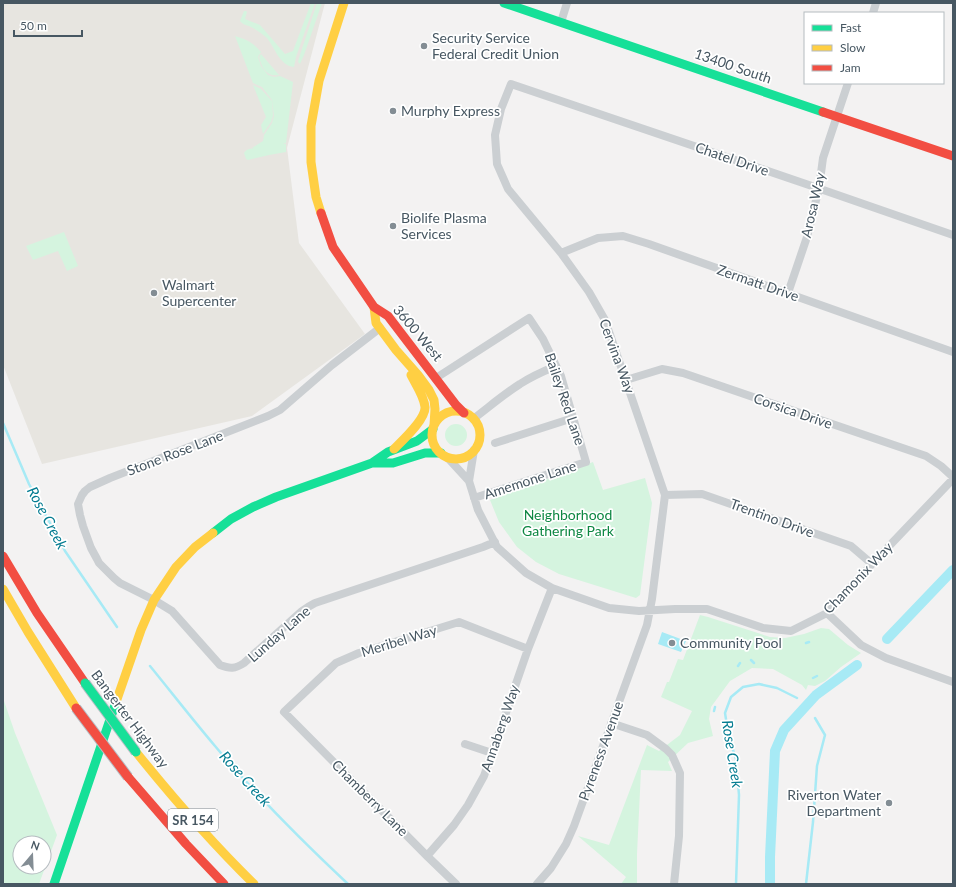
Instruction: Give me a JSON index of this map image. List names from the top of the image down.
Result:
{
  "streets": {
    "main road": [
      "13400 South",
      "3600 West",
      "Bangerter Highway",
      "SR 154"
    ],
    "street": [
      "Chatel Drive",
      "Arosa Way",
      "Zermatt Drive",
      "Cervina Way",
      "Bailey Red Lane",
      "Corsica Drive",
      "Stone Rose Lane",
      "Amemone Lane",
      "Trentino Drive",
      "Chamonix Way",
      "Lunday Lane",
      "Meribel Way",
      "Annaberg Way",
      "Pyreness Avenue",
      "Chamberry Lane"
    ]
  },
  "crossings": [
    ["13400 South", "Arosa Way"],
    ["Chatel Drive", "Arosa Way"],
    ["Chatel Drive", "Cervina Way"],
    ["Arosa Way", "Zermatt Drive"],
    ["Zermatt Drive", "Cervina Way"],
    ["3600 West", "Bailey Red Lane"],
    ["3600 West", "Stone Rose Lane"],
    ["3600 West", "Chamonix Way"],
    ["Cervina Way", "Corsica Drive"],
    ["Cervina Way", "Trentino Drive"],
    ["Cervina Way", "Chamonix Way"],
    ["Cervina Way", "Pyreness Avenue"],
    ["Bailey Red Lane", "Amemone Lane"],
    ["Corsica Drive", "Chamonix Way"],
    ["Stone Rose Lane", "Lunday Lane"],
    ["Amemone Lane", "Chamonix Way"],
    ["Trentino Drive", "Chamonix Way"],
    ["Chamonix Way", "Lunday Lane"],
    ["Chamonix Way", "Annaberg Way"],
    ["Chamonix Way", "Pyreness Avenue"],
    ["Meribel Way", "Annaberg Way"],
    ["Meribel Way", "Chamberry Lane"],
    ["Annaberg Way", "Chamberry Lane"]
  ],
  "water": ["Rose Creek"],
  "parks": ["Neighborhood Gathering Park"],
  "places": [
    "Security Service Federal Credit Union",
    "Murphy Express",
    "Biolife Plasma Services",
    "Walmart Supercenter",
    "Community Pool",
    "Riverton Water Department"
  ],
  "legend": ["Fast", "Slow", "Jam"],
  "scale_bar": "50 m",
  "north": "top"
}
